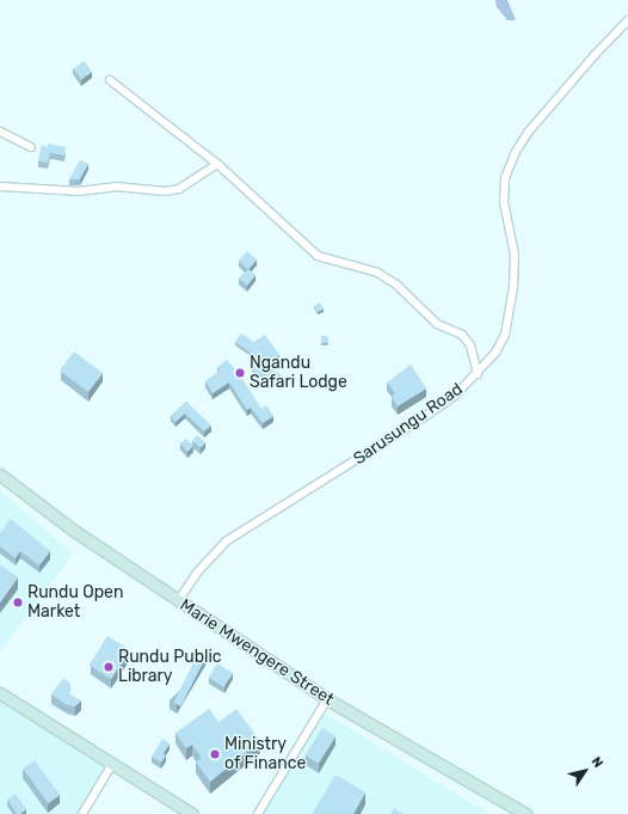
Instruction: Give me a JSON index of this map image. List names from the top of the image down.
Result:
{
  "streets": {
    "main road": ["Marie Mwengere Street"],
    "street": ["Sarusungu Road"]
  },
  "crossings": [
    ["Sarusungu Road", "Marie Mwengere Street"]
  ],
  "places": [
    "Ngandu Safari Lodge",
    "Rundu Open Market",
    "Rundu Public Library",
    "Ministry of Finance"
  ],
  "north": "top right"
}
